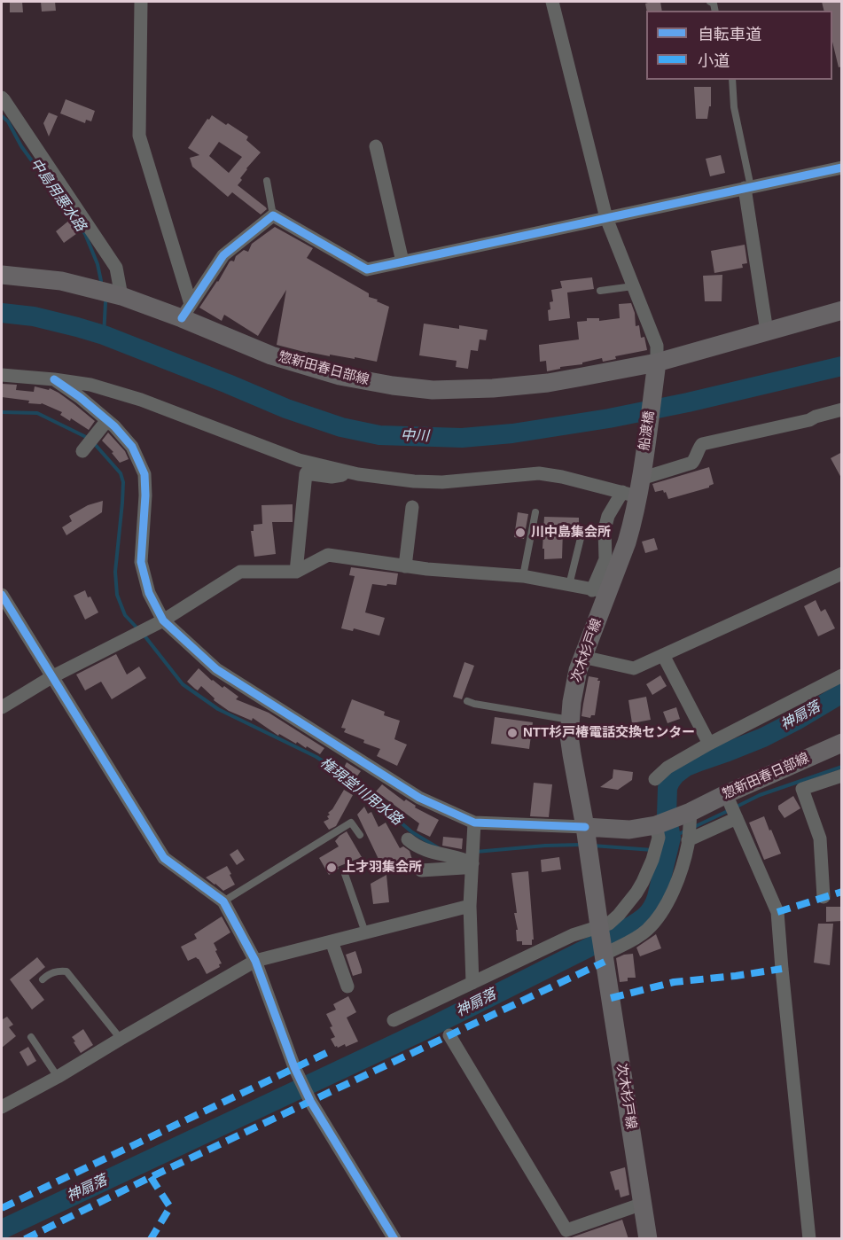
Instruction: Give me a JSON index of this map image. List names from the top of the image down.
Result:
{
  "streets": {
    "main road": ["惣新田春日部線", "船渡橋", "次木杉戸線"]
  },
  "crossings": [
    ["惣新田春日部線", "船渡橋"],
    ["船渡橋", "次木杉戸線"]
  ],
  "water": [
    "中島用悪水路",
    "中川",
    "神扇落",
    "権現堂川用水路"
  ],
  "places": ["川中島集会所", "NTT杉戸椿電話交換センター", "上才羽集会所"],
  "legend": ["自転車道", "小道"]
}
